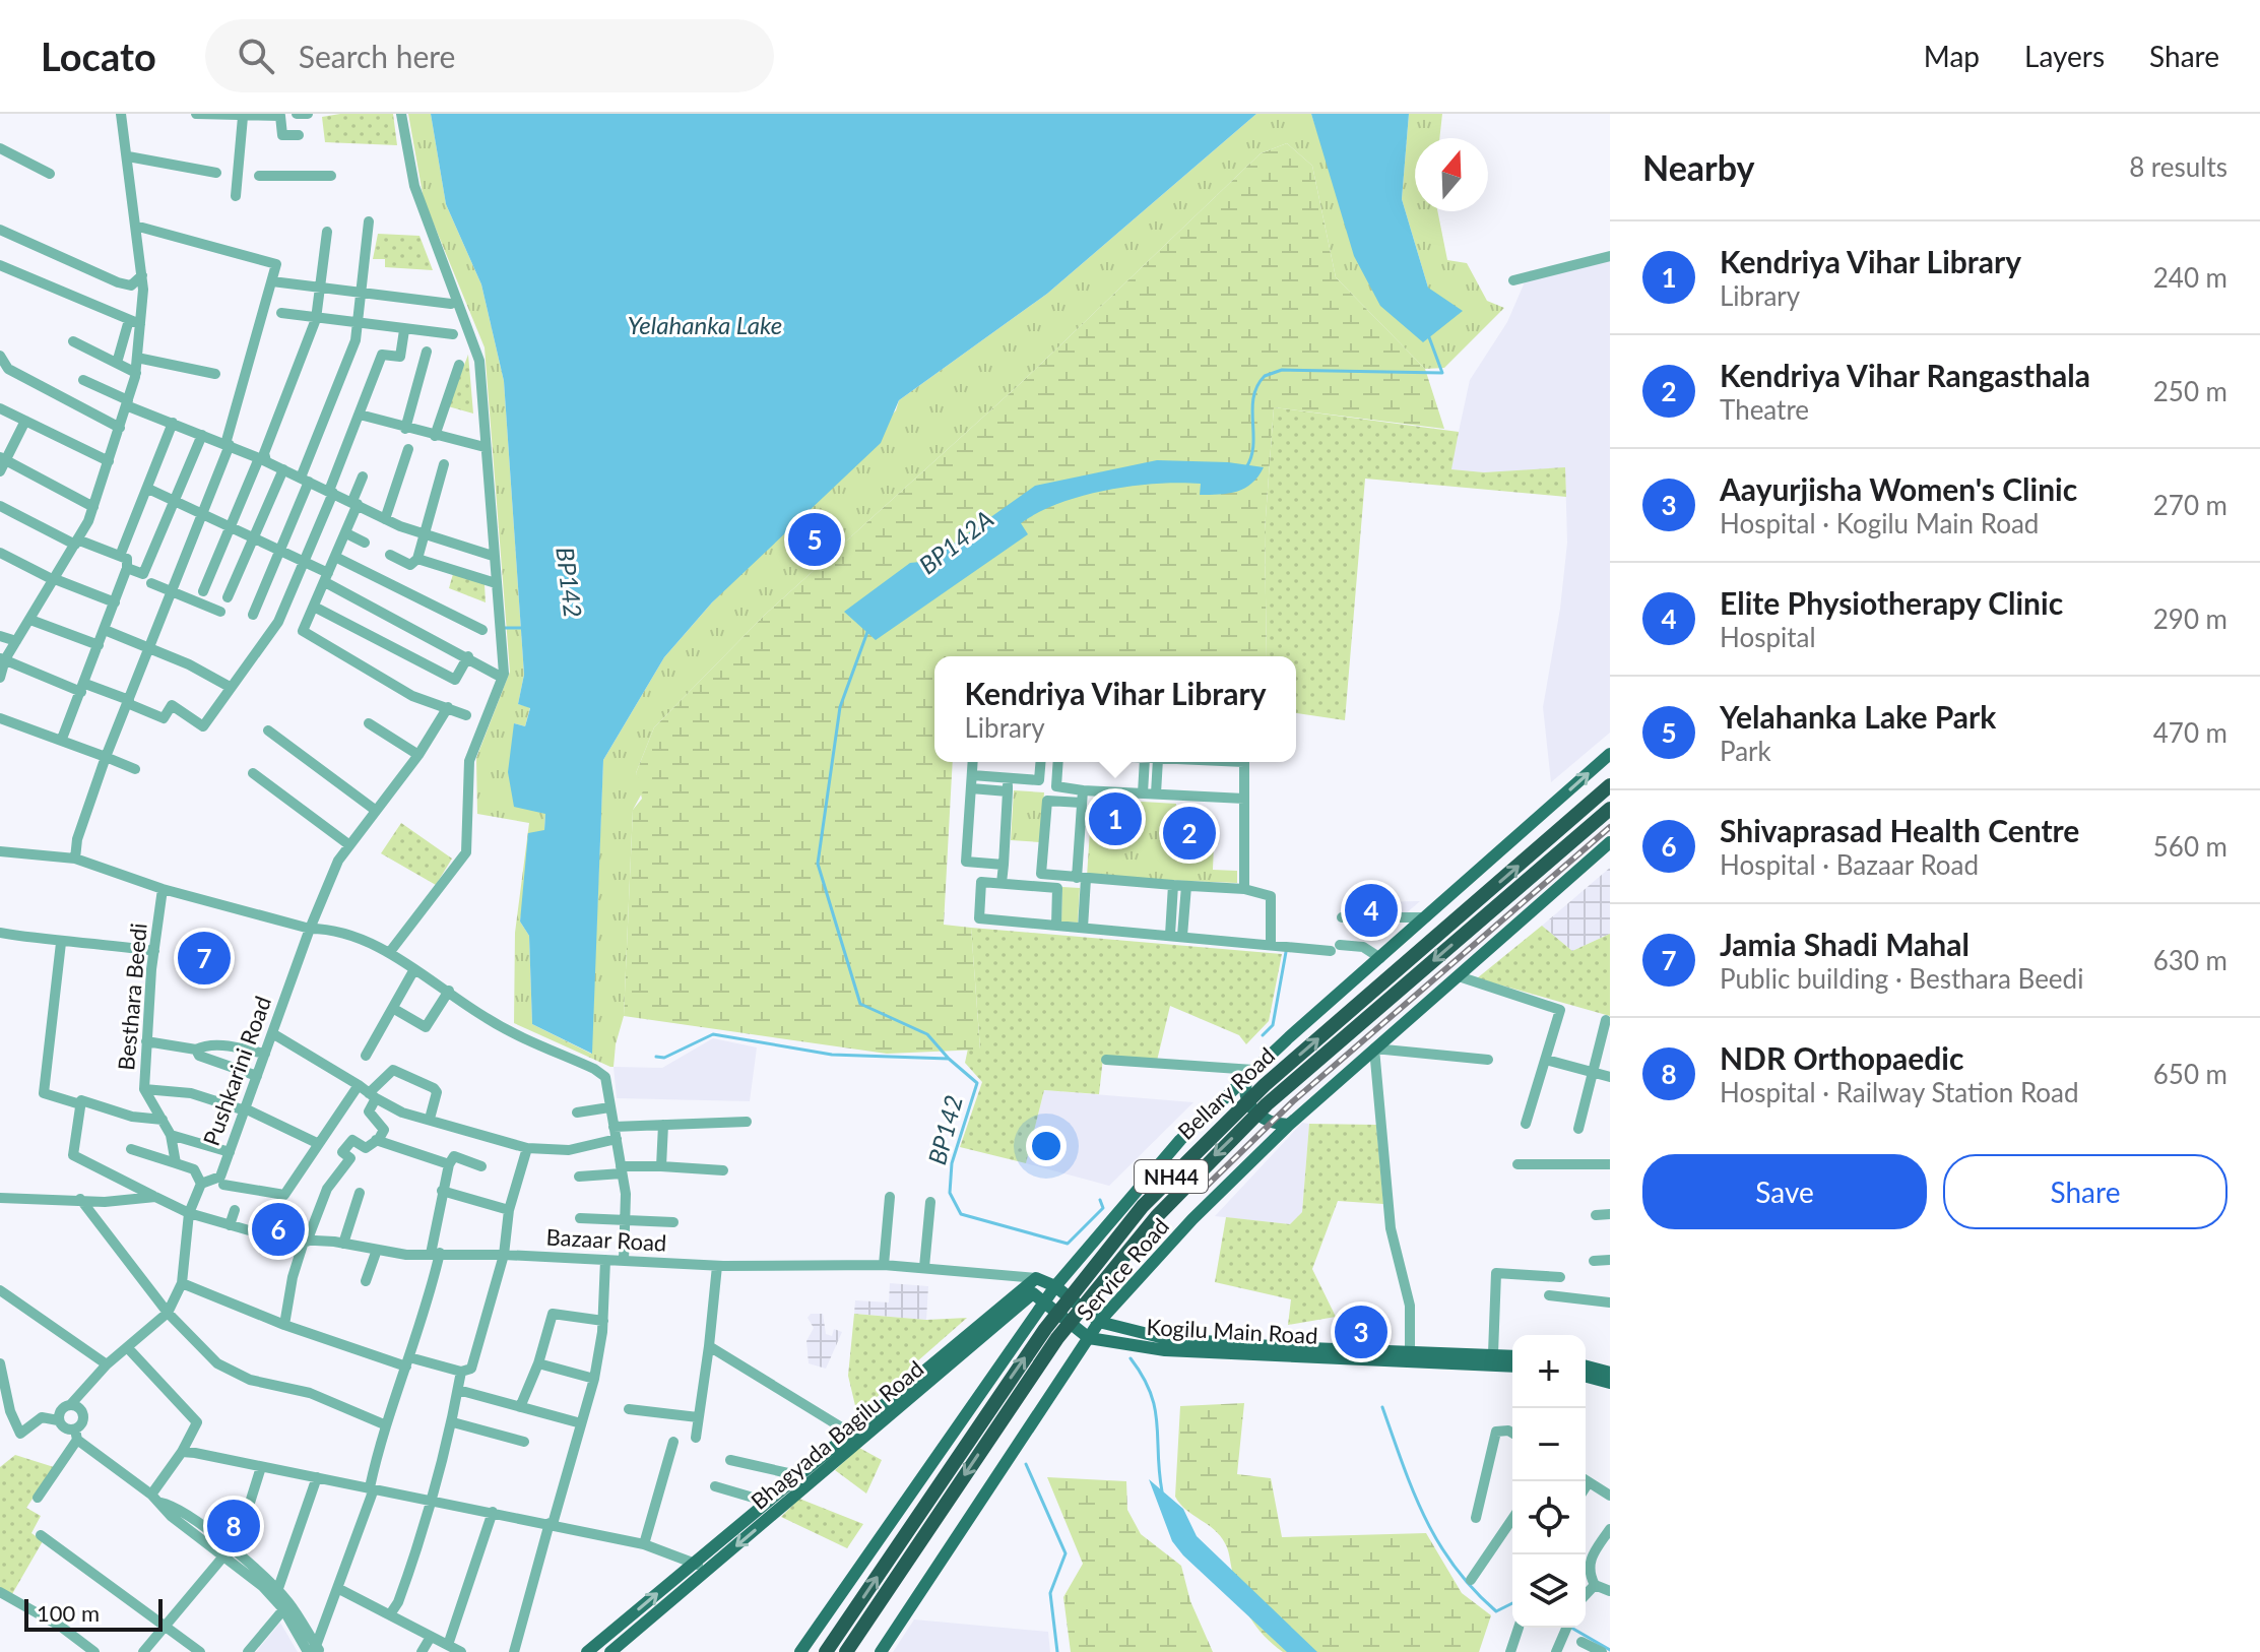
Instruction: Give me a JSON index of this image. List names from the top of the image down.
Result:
{
  "streets": {
    "highway": ["Bellary Road", "NH44"],
    "main road": ["Service Road", "Kogilu Main Road", "Bhagyada Bagilu Road"],
    "street": ["Besthara Beedi", "Pushkarini Road", "Bazaar Road"]
  },
  "crossings": [
    ["Bazaar Road", "Bhagyada Bagilu Road"],
    ["Service Road", "Kogilu Main Road"]
  ],
  "water": ["Yelahanka Lake", "BP142A", "BP142"],
  "scale_bar": "100 m",
  "north": "top",
  "page": {
    "header": "Locato",
    "search": "Search here",
    "nav": ["Map", "Layers", "Share"],
    "heading": ["Nearby", "8 results"],
    "list": [
      {
        "mark": "1",
        "name": "Kendriya Vihar Library",
        "note": "Library",
        "value": "240 m"
      },
      {
        "mark": "2",
        "name": "Kendriya Vihar Rangasthala",
        "note": "Theatre",
        "value": "250 m"
      },
      {
        "mark": "3",
        "name": "Aayurjisha Women's Clinic",
        "note": "Hospital · Kogilu Main Road",
        "value": "270 m"
      },
      {
        "mark": "4",
        "name": "Elite Physiotherapy Clinic",
        "note": "Hospital",
        "value": "290 m"
      },
      {
        "mark": "5",
        "name": "Yelahanka Lake Park",
        "note": "Park",
        "value": "470 m"
      },
      {
        "mark": "6",
        "name": "Shivaprasad Health Centre",
        "note": "Hospital · Bazaar Road",
        "value": "560 m"
      },
      {
        "mark": "7",
        "name": "Jamia Shadi Mahal",
        "note": "Public building · Besthara Beedi",
        "value": "630 m"
      },
      {
        "mark": "8",
        "name": "NDR Orthopaedic",
        "note": "Hospital · Railway Station Road",
        "value": "650 m"
      }
    ],
    "pins": [
      "5",
      "1",
      "2",
      "4",
      "7",
      "6",
      "3",
      "8"
    ],
    "popup": ["Kendriya Vihar Library", "Library"],
    "buttons": ["Save", "Share"],
    "map_buttons": ["+", "−"],
    "scale": "100 m"
  }
}
